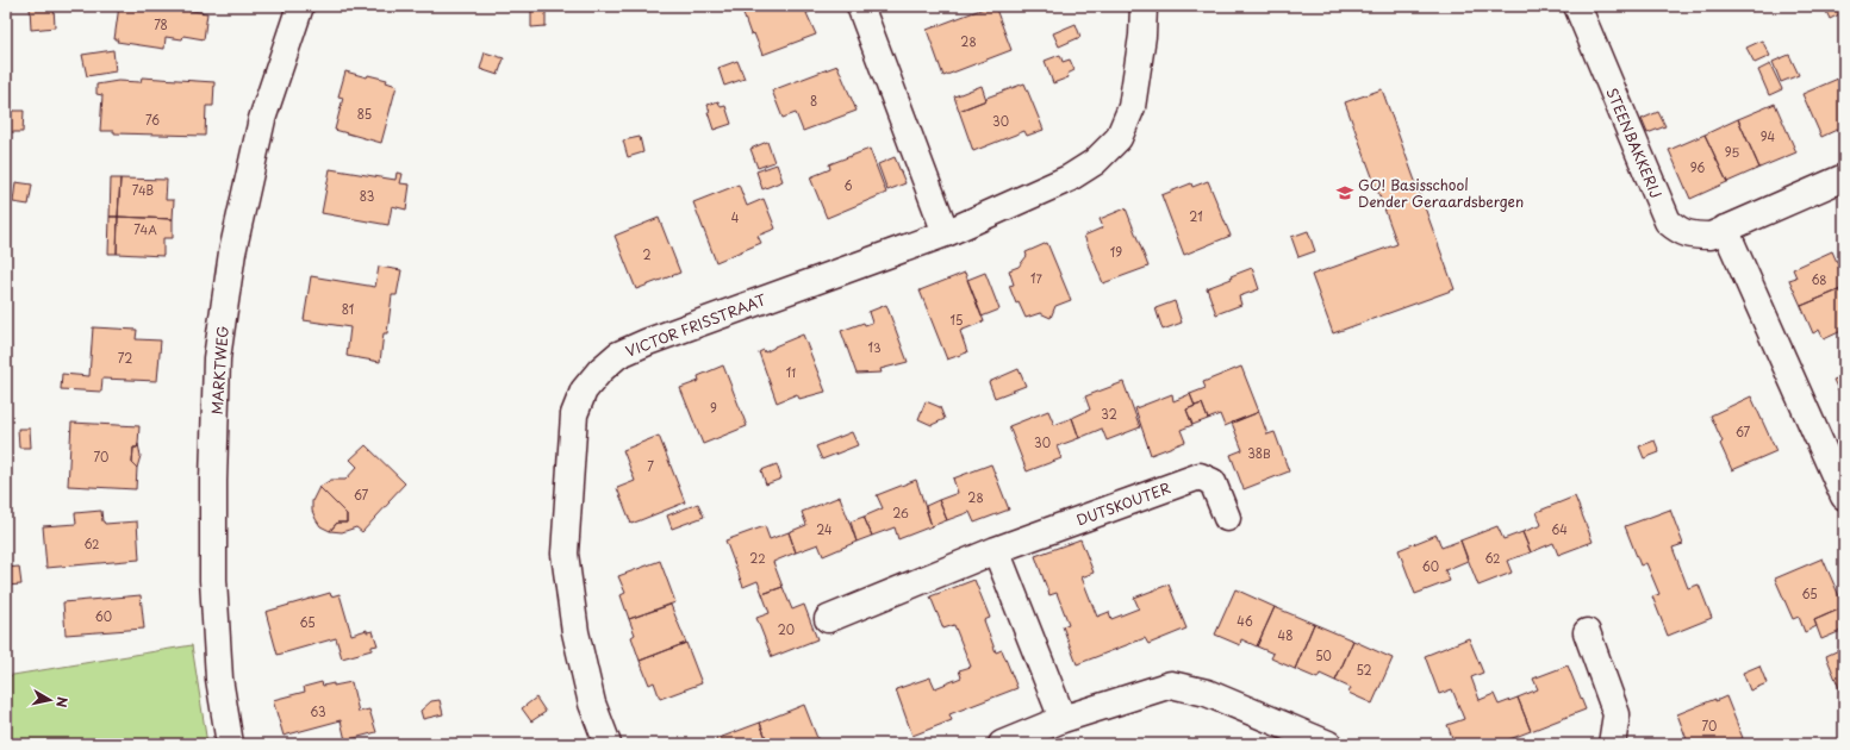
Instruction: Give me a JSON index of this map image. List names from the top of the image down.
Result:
{
  "streets": {
    "street": [
      "STEENBAKKERIJ",
      "VICTOR FRISSTRAAT",
      "MARKTWEG",
      "DUTSKOUTER"
    ]
  },
  "places": {
    "school or university": ["GO! Basisschool Dender Geraardsbergen"]
  },
  "house_numbers": [
    "78",
    "28",
    "8",
    "85",
    "76",
    "30",
    "94",
    "95",
    "96",
    "6",
    "74B",
    "83",
    "21",
    "4",
    "74A",
    "19",
    "2",
    "17",
    "68",
    "81",
    "15",
    "13",
    "72",
    "11",
    "9",
    "32",
    "67",
    "30",
    "38B",
    "70",
    "7",
    "67",
    "28",
    "26",
    "24",
    "64",
    "62",
    "22",
    "62",
    "60",
    "65",
    "60",
    "46",
    "65",
    "20",
    "48",
    "50",
    "52",
    "63",
    "70"
  ],
  "north": "right"
}
